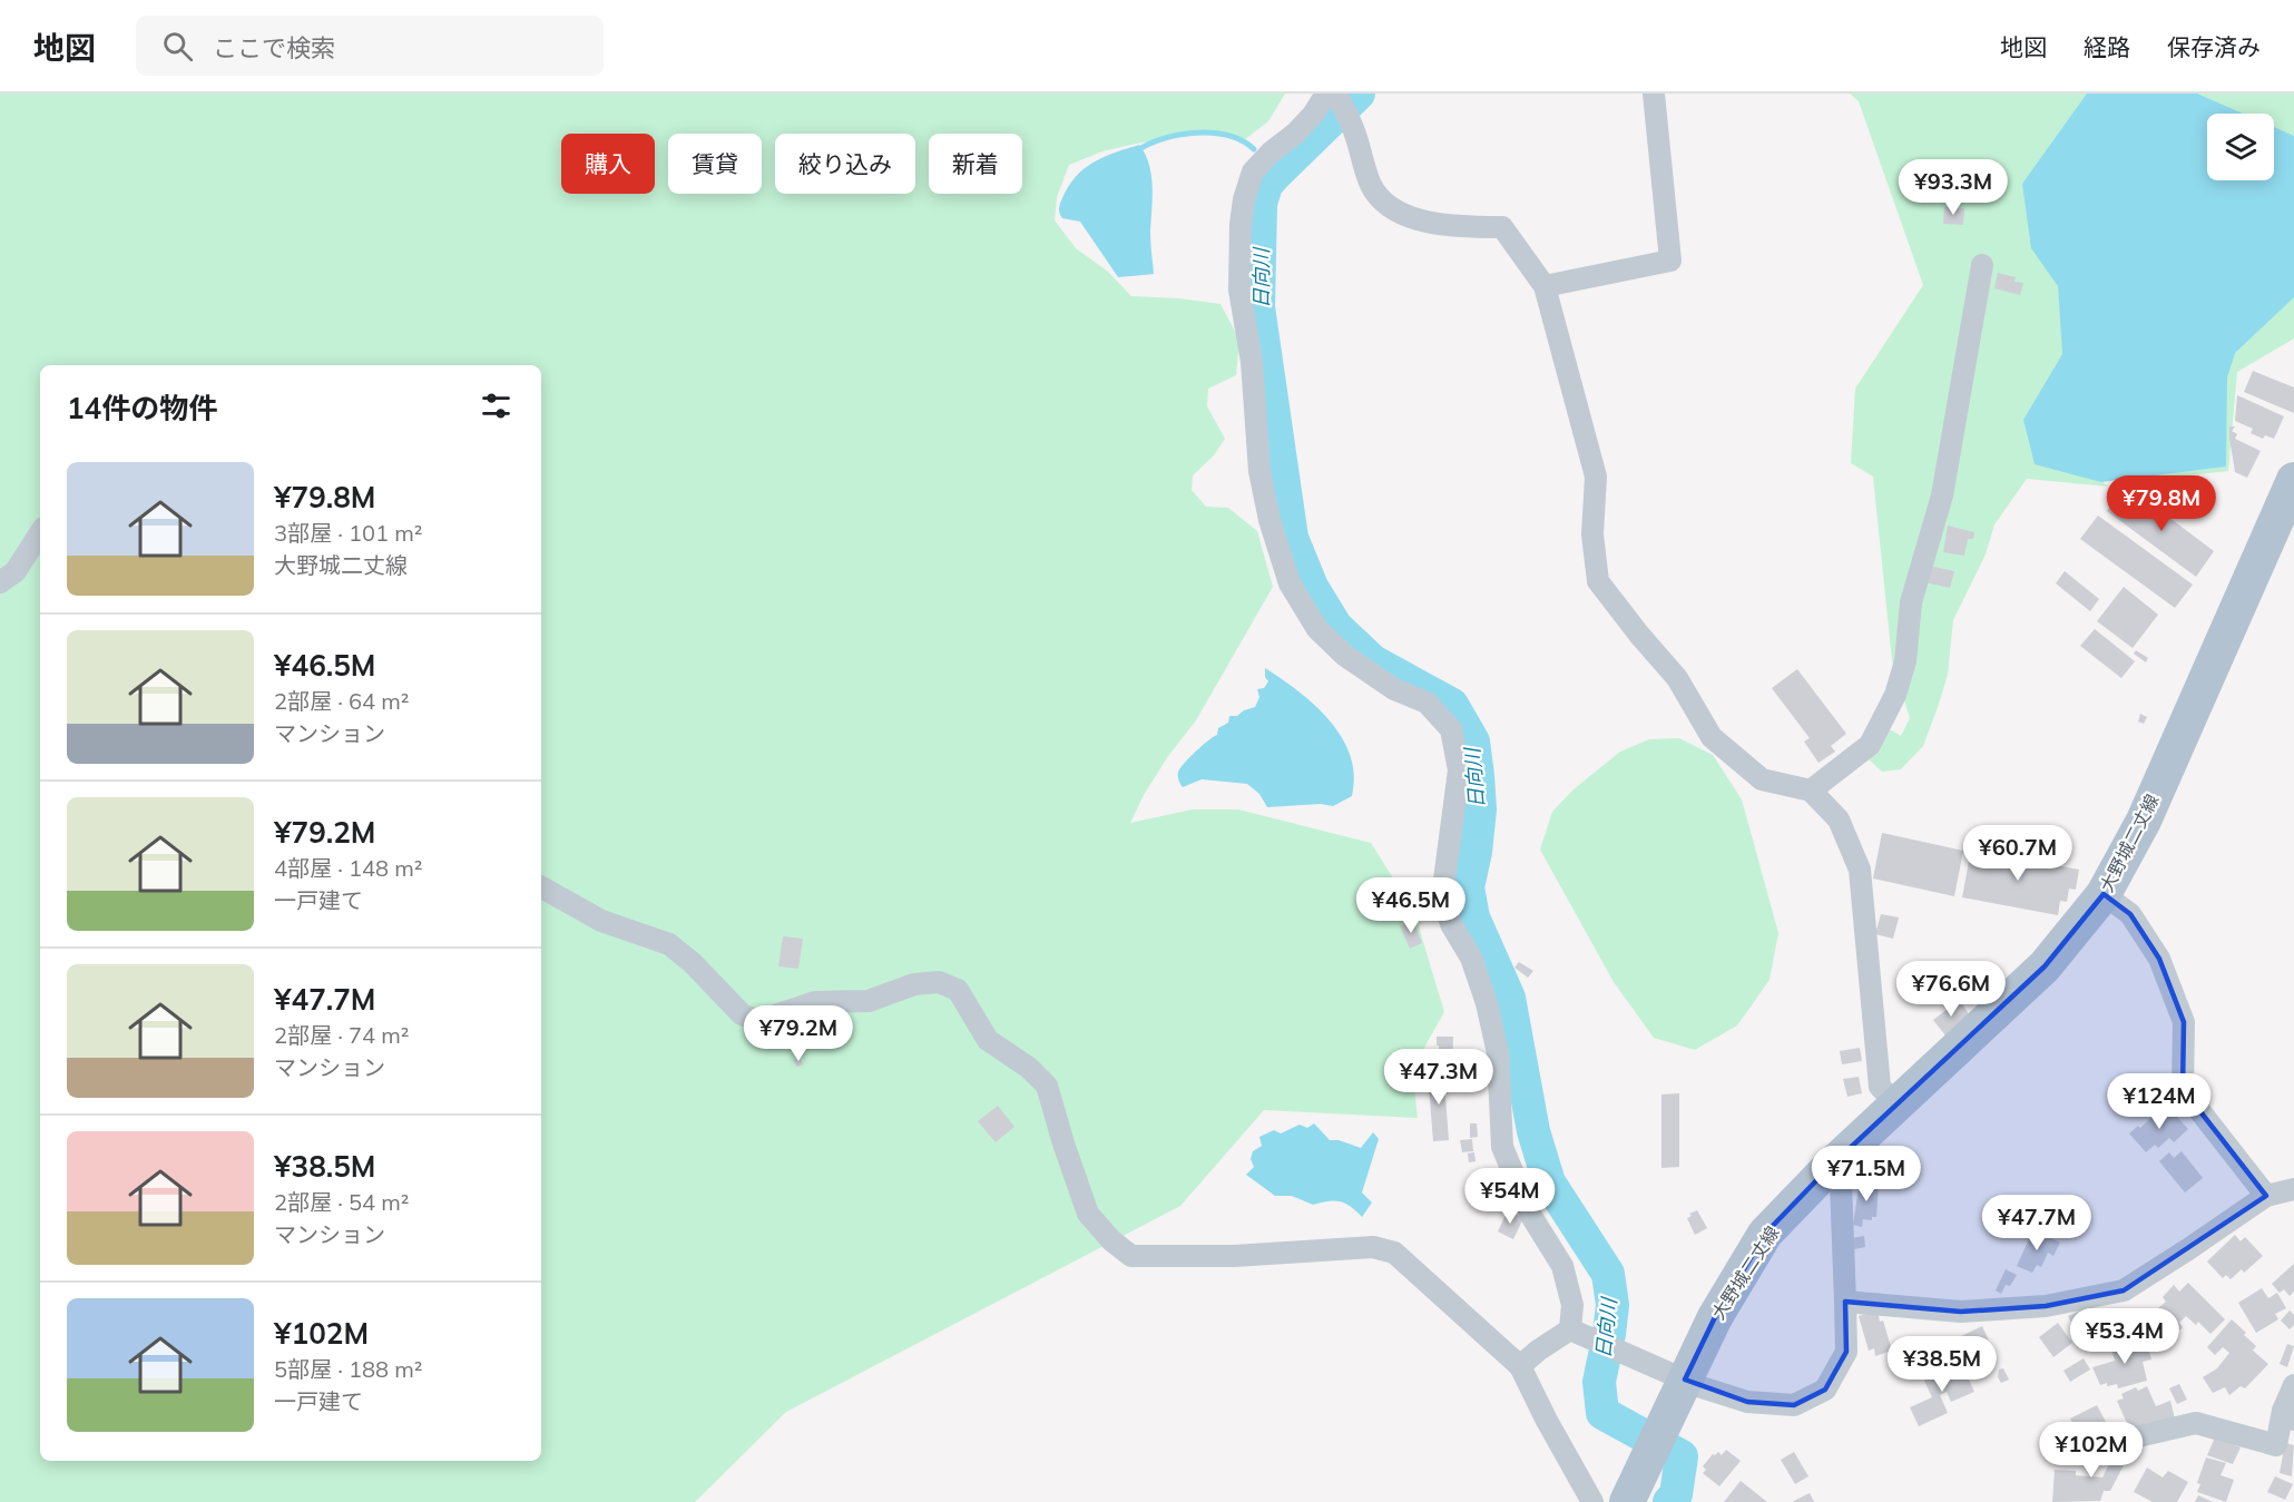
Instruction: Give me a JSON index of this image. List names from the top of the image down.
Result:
{
  "streets": {
    "main road": ["大野城二丈線"]
  },
  "water": ["日向川"],
  "page": {
    "header": "地図",
    "search": "ここで検索",
    "nav": ["地図", "経路", "保存済み"],
    "chip": [
      "購入",
      "賃貸",
      "絞り込み",
      "新着"
    ],
    "price": [
      "¥93.3M",
      "¥79.8M",
      "¥60.7M",
      "¥46.5M",
      "¥76.6M",
      "¥79.2M",
      "¥47.3M",
      "¥124M",
      "¥71.5M",
      "¥54M",
      "¥47.7M",
      "¥53.4M",
      "¥38.5M",
      "¥102M"
    ],
    "heading": "14件の物件",
    "list": [
      {
        "name": "¥79.8M",
        "note": "3部屋 · 101 m² · 大野城二丈線"
      },
      {
        "name": "¥46.5M",
        "note": "2部屋 · 64 m² · マンション"
      },
      {
        "name": "¥79.2M",
        "note": "4部屋 · 148 m² · 一戸建て"
      },
      {
        "name": "¥47.7M",
        "note": "2部屋 · 74 m² · マンション"
      },
      {
        "name": "¥38.5M",
        "note": "2部屋 · 54 m² · マンション"
      },
      {
        "name": "¥102M",
        "note": "5部屋 · 188 m² · 一戸建て"
      }
    ]
  }
}
